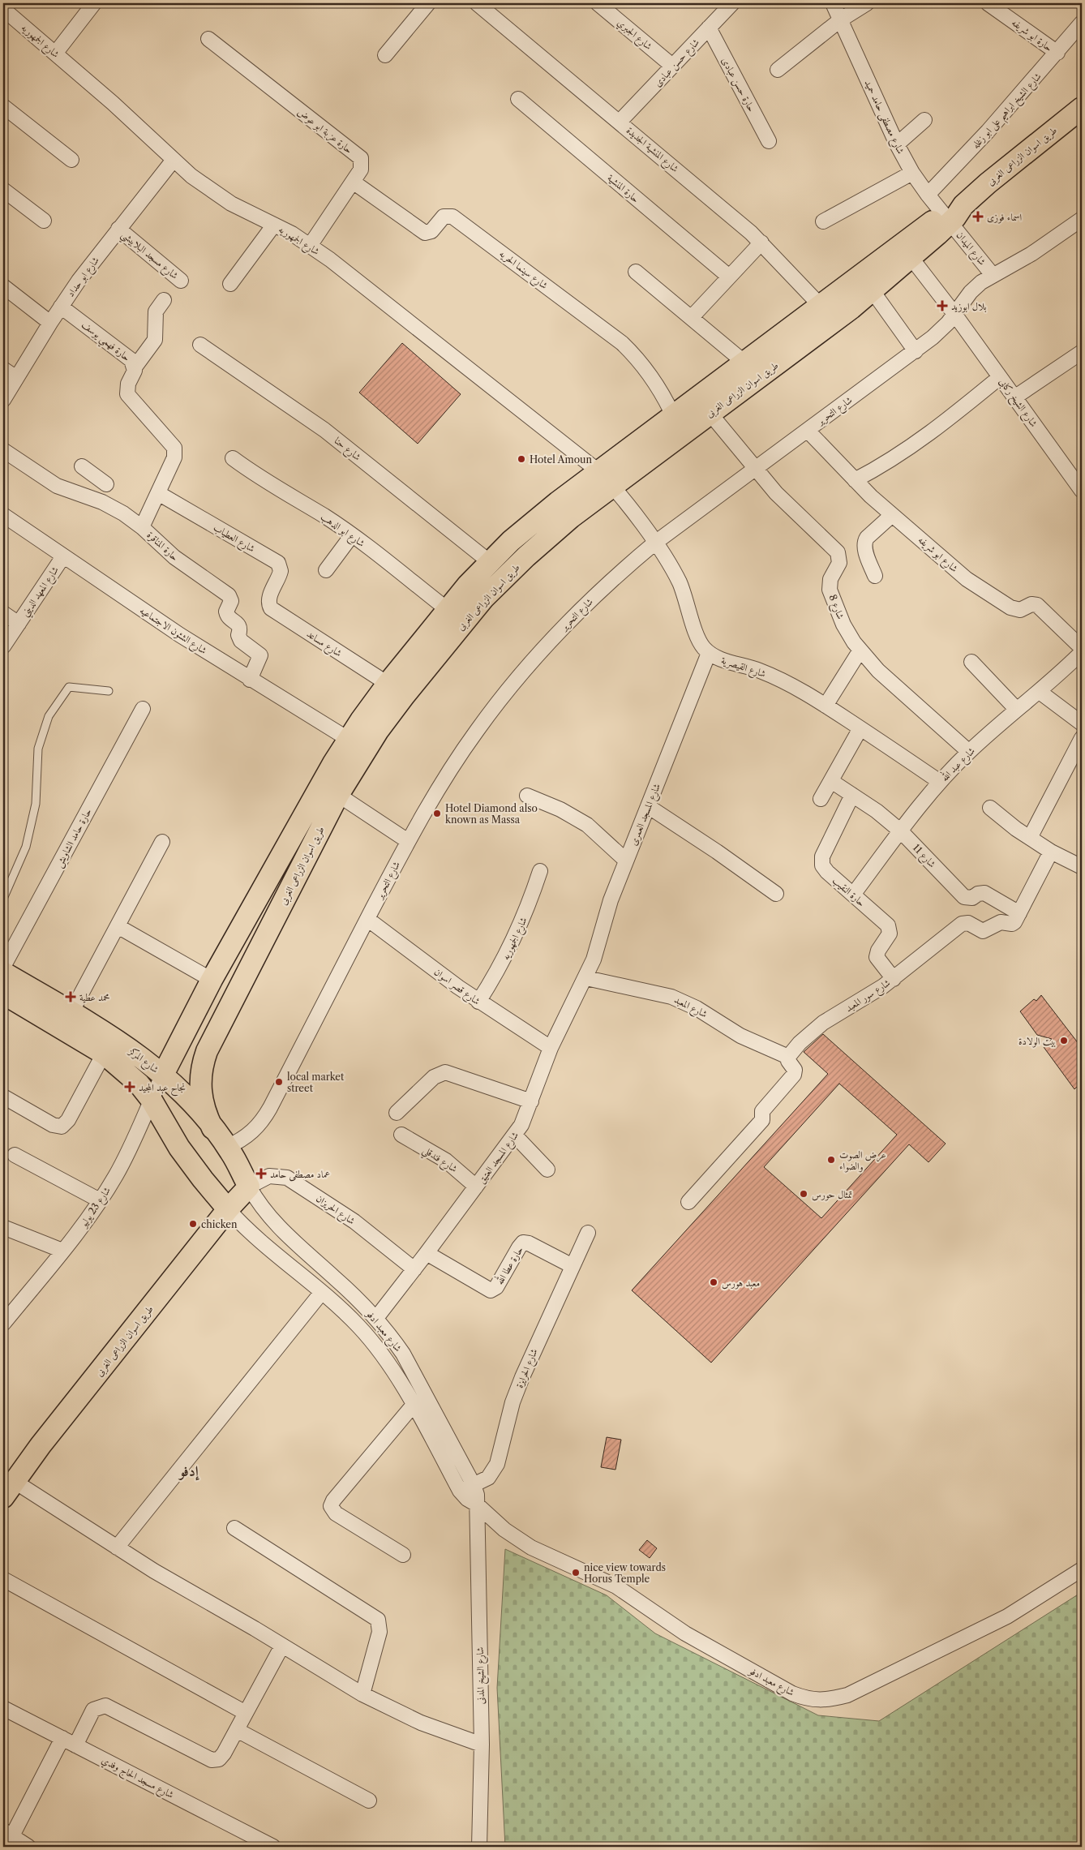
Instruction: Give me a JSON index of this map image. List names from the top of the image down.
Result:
{
  "streets": {
    "main road": ["طريق اسوان الزراعى الغربى", "شارع المركز"],
    "street": [
      "شارع الجبري",
      "حارة ابو شريفه",
      "شارع الجمهوريه",
      "شارع حسن عبادى",
      "حارة حسن عبادى",
      "شارع الشيخ ابراهيم على ابو زغله",
      "شارع مصطفى حامد حميد",
      "حارة عزبة ابو عوض",
      "شارع المنشية الجديدة",
      "حارة المنشية",
      "شارع الميدان",
      "شارع مسجد البلابيشي",
      "شارع سينما الحريه",
      "شارع ابو حداد",
      "حارة فهمي يوسف",
      "شارع الشيخ ركابى",
      "شارع التحرير",
      "شارع حنا",
      "شارع ابو الدهب",
      "شارع العطياب",
      "حارة المناقرة",
      "شارع ابو شريفه",
      "شارع المعهد الديني",
      "شارع 8",
      "شارع الشئون الاجتماعيه",
      "شارع مساعد",
      "شارع القيصرية",
      "شارع عبد الله",
      "شارع المسجد العمرى",
      "حارة حامد الشاويش",
      "شارع 11",
      "حارة النقيب",
      "شارع قصر اسوان",
      "شارع سور المعبد",
      "شارع المعبد",
      "شارع المسجد العتيق",
      "شارع فندقلي",
      "شارع 23 يوليو",
      "شارع الحريزان",
      "حارة عطا الله",
      "شارع معبد ادفو",
      "شارع الحرايزة",
      "شارع الشيخ المدنى",
      "شارع مسجد الحاج وفدي"
    ]
  },
  "crossings": [
    ["شارع الجبري", "شارع حسن عبادى"],
    ["حارة ابو شريفه", "شارع الشيخ ابراهيم على ابو زغله"],
    ["شارع الجمهوريه", "حارة عزبة ابو عوض"],
    ["شارع الجمهوريه", "طريق اسوان الزراعى الغربى"],
    ["شارع الجمهوريه", "شارع ابو حداد"],
    ["شارع الجمهوريه", "شارع القيصرية"],
    ["شارع الجمهوريه", "شارع قصر اسوان"],
    ["شارع حسن عبادى", "حارة حسن عبادى"],
    ["شارع حسن عبادى", "شارع المنشية الجديدة"],
    ["شارع الشيخ ابراهيم على ابو زغله", "شارع مصطفى حامد حميد"],
    ["شارع مصطفى حامد حميد", "طريق اسوان الزراعى الغربى"],
    ["شارع مصطفى حامد حميد", "شارع الميدان"],
    ["حارة عزبة ابو عوض", "شارع سينما الحريه"],
    ["شارع المنشية الجديدة", "طريق اسوان الزراعى الغربى"],
    ["طريق اسوان الزراعى الغربى", "شارع الميدان"],
    ["طريق اسوان الزراعى الغربى", "شارع سينما الحريه"],
    ["طريق اسوان الزراعى الغربى", "شارع حنا"],
    ["طريق اسوان الزراعى الغربى", "شارع ابو الدهب"],
    ["طريق اسوان الزراعى الغربى", "شارع 8"],
    ["طريق اسوان الزراعى الغربى", "شارع الشئون الاجتماعيه"],
    ["طريق اسوان الزراعى الغربى", "شارع مساعد"],
    ["طريق اسوان الزراعى الغربى", "شارع القيصرية"],
    ["طريق اسوان الزراعى الغربى", "شارع المركز"],
    ["طريق اسوان الزراعى الغربى", "شارع 23 يوليو"],
    ["طريق اسوان الزراعى الغربى", "شارع الحريزان"],
    ["طريق اسوان الزراعى الغربى", "شارع معبد ادفو"],
    ["شارع الميدان", "شارع التحرير"],
    ["شارع مسجد البلابيشي", "شارع ابو حداد"],
    ["شارع ابو حداد", "حارة فهمي يوسف"],
    ["حارة فهمي يوسف", "شارع العطياب"],
    ["حارة فهمي يوسف", "حارة المناقرة"],
    ["شارع الشيخ ركابى", "شارع التحرير"],
    ["شارع التحرير", "شارع ابو شريفه"],
    ["شارع التحرير", "شارع 8"],
    ["شارع التحرير", "شارع القيصرية"],
    ["شارع التحرير", "شارع قصر اسوان"],
    ["شارع التحرير", "شارع المركز"],
    ["شارع العطياب", "شارع مساعد"],
    ["حارة المناقرة", "شارع الشئون الاجتماعيه"],
    ["شارع المعهد الديني", "شارع الشئون الاجتماعيه"],
    ["شارع 8", "شارع عبد الله"],
    ["شارع القيصرية", "شارع عبد الله"],
    ["شارع القيصرية", "شارع المسجد العمرى"],
    ["شارع عبد الله", "شارع 11"],
    ["شارع عبد الله", "حارة النقيب"],
    ["شارع المسجد العمرى", "شارع المعبد"],
    ["شارع المسجد العمرى", "شارع المسجد العتيق"],
    ["شارع 11", "حارة النقيب"],
    ["شارع 11", "شارع سور المعبد"],
    ["حارة النقيب", "شارع سور المعبد"],
    ["شارع قصر اسوان", "شارع المسجد العتيق"],
    ["شارع سور المعبد", "شارع المعبد"],
    ["شارع المعبد", "شارع المسجد العتيق"],
    ["شارع المركز", "شارع 23 يوليو"],
    ["شارع المركز", "شارع الحريزان"],
    ["شارع المركز", "شارع معبد ادفو"],
    ["شارع المسجد العتيق", "شارع فندقلي"],
    ["شارع المسجد العتيق", "شارع الحريزان"],
    ["شارع المسجد العتيق", "حارة عطا الله"],
    ["شارع المسجد العتيق", "شارع معبد ادفو"],
    ["شارع الحريزان", "شارع معبد ادفو"],
    ["حارة عطا الله", "شارع الحرايزة"],
    ["شارع معبد ادفو", "شارع الحرايزة"],
    ["شارع معبد ادفو", "شارع الشيخ المدنى"]
  ],
  "districts": ["إدفو"],
  "places": {
    "health": [
      "اسماء فوزى",
      "بلال ابوزيد",
      "محمد عطية",
      "نجاح عبد المجيد",
      "عماد مصطفى حامد"
    ],
    "other": [
      "Hotel Amoun",
      "Hotel Diamond also known as Massa",
      "بيت الولادة",
      "local market street",
      "عرض الصوت والضواء",
      "تمثال حورس",
      "chicken",
      "معبد هورس",
      "nice view towards Horus Temple"
    ]
  }
}
